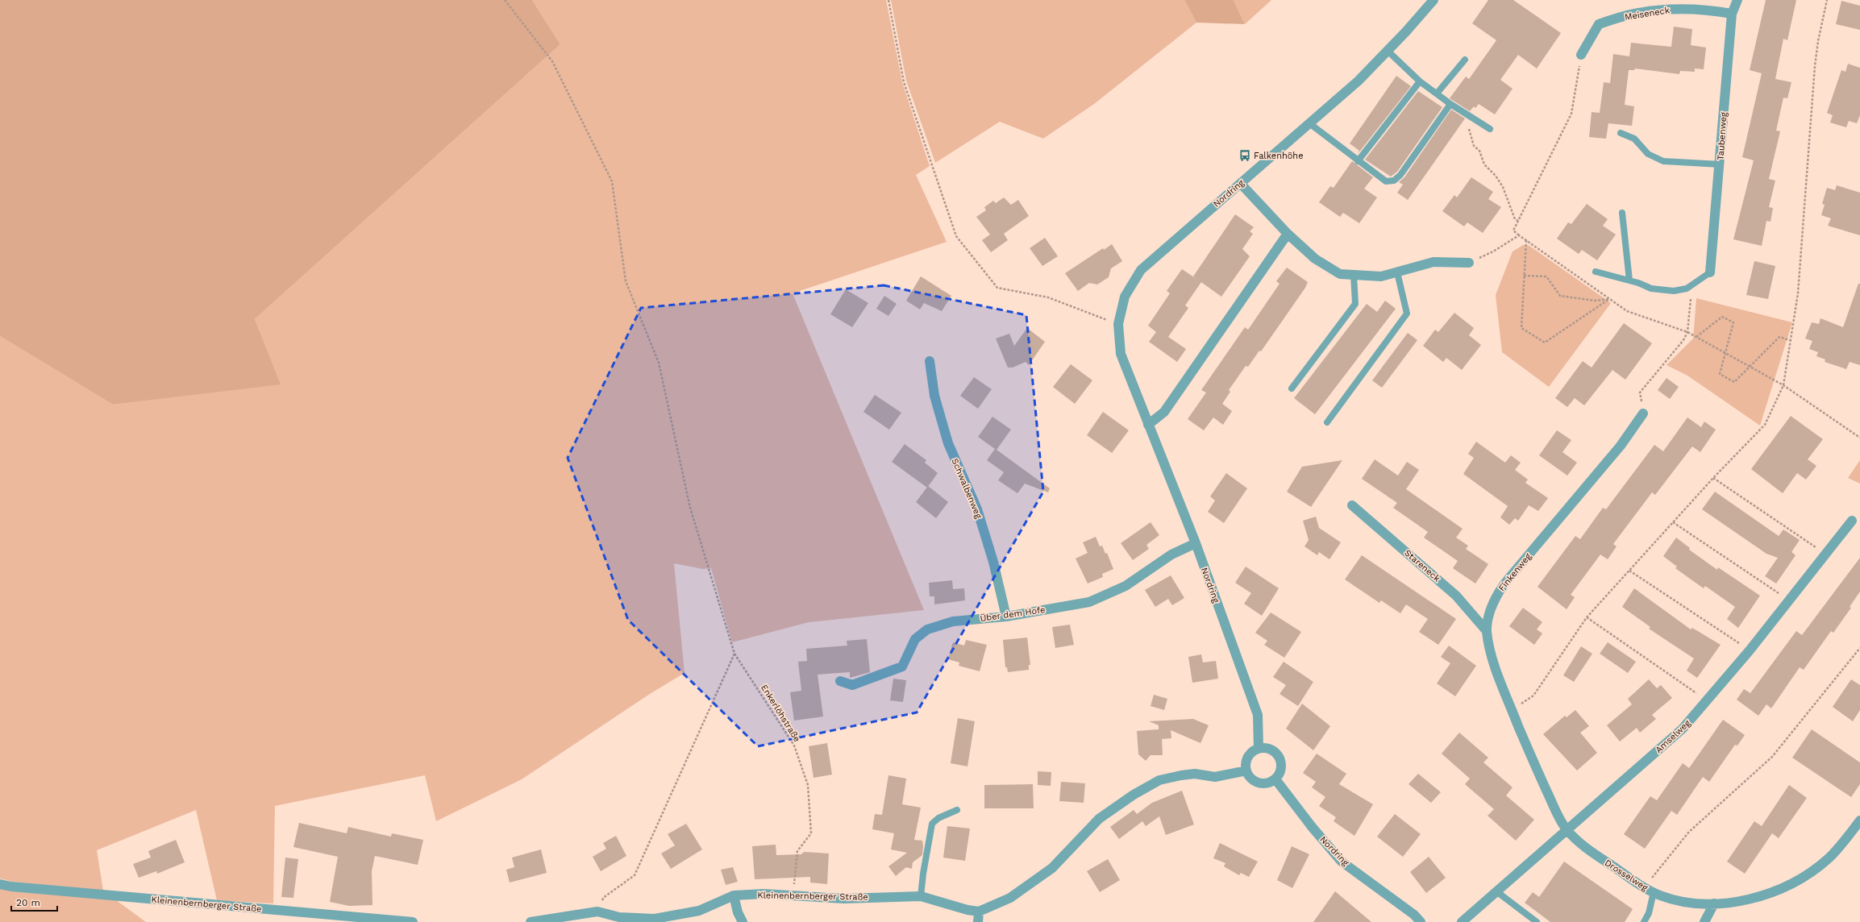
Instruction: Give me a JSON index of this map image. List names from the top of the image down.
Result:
{
  "streets": {
    "street": [
      "Meiseneck",
      "Taubenweg",
      "Nordring",
      "Schwalbenweg",
      "Stareneck",
      "Finkenweg",
      "Über dem Hofe",
      "Amselweg",
      "Drosselweg",
      "Kleinenbernberger Straße"
    ],
    "path": ["Enkerlöhstraße"]
  },
  "crossings": [
    ["Meiseneck", "Taubenweg"],
    ["Nordring", "Über dem Hofe"],
    ["Schwalbenweg", "Über dem Hofe"],
    ["Stareneck", "Finkenweg"],
    ["Finkenweg", "Amselweg"],
    ["Finkenweg", "Drosselweg"],
    ["Enkerlöhstraße", "Kleinenbernberger Straße"],
    ["Amselweg", "Drosselweg"]
  ],
  "places": {
    "bus stop": ["Falkenhöhe"]
  },
  "scale_bar": "20 m"
}
